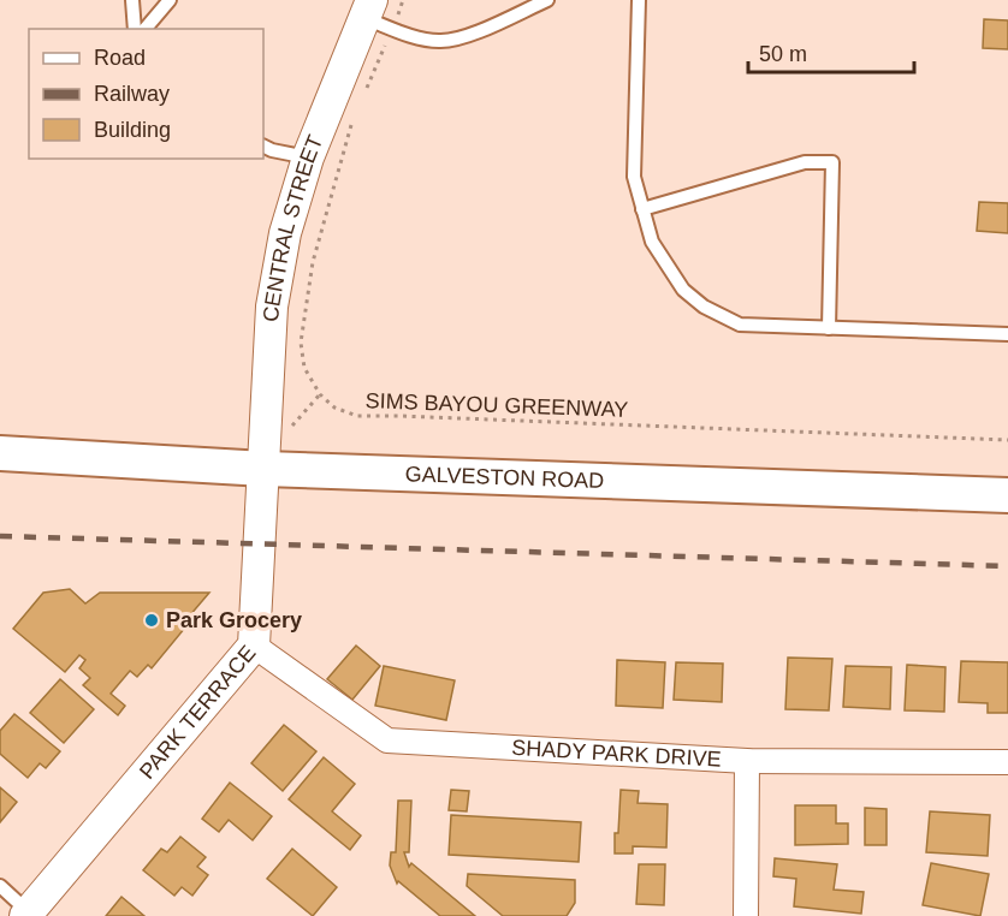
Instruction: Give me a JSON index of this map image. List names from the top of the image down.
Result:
{
  "streets": {
    "main road": ["GALVESTON ROAD"],
    "street": ["CENTRAL STREET", "PARK TERRACE", "SHADY PARK DRIVE"],
    "path": ["SIMS BAYOU GREENWAY"]
  },
  "crossings": [
    ["CENTRAL STREET", "GALVESTON ROAD"],
    ["CENTRAL STREET", "PARK TERRACE"],
    ["GALVESTON ROAD", "PARK TERRACE"],
    ["PARK TERRACE", "SHADY PARK DRIVE"]
  ],
  "places": ["Park Grocery"],
  "legend": ["Road", "Railway", "Building"],
  "scale_bar": "50 m"
}
